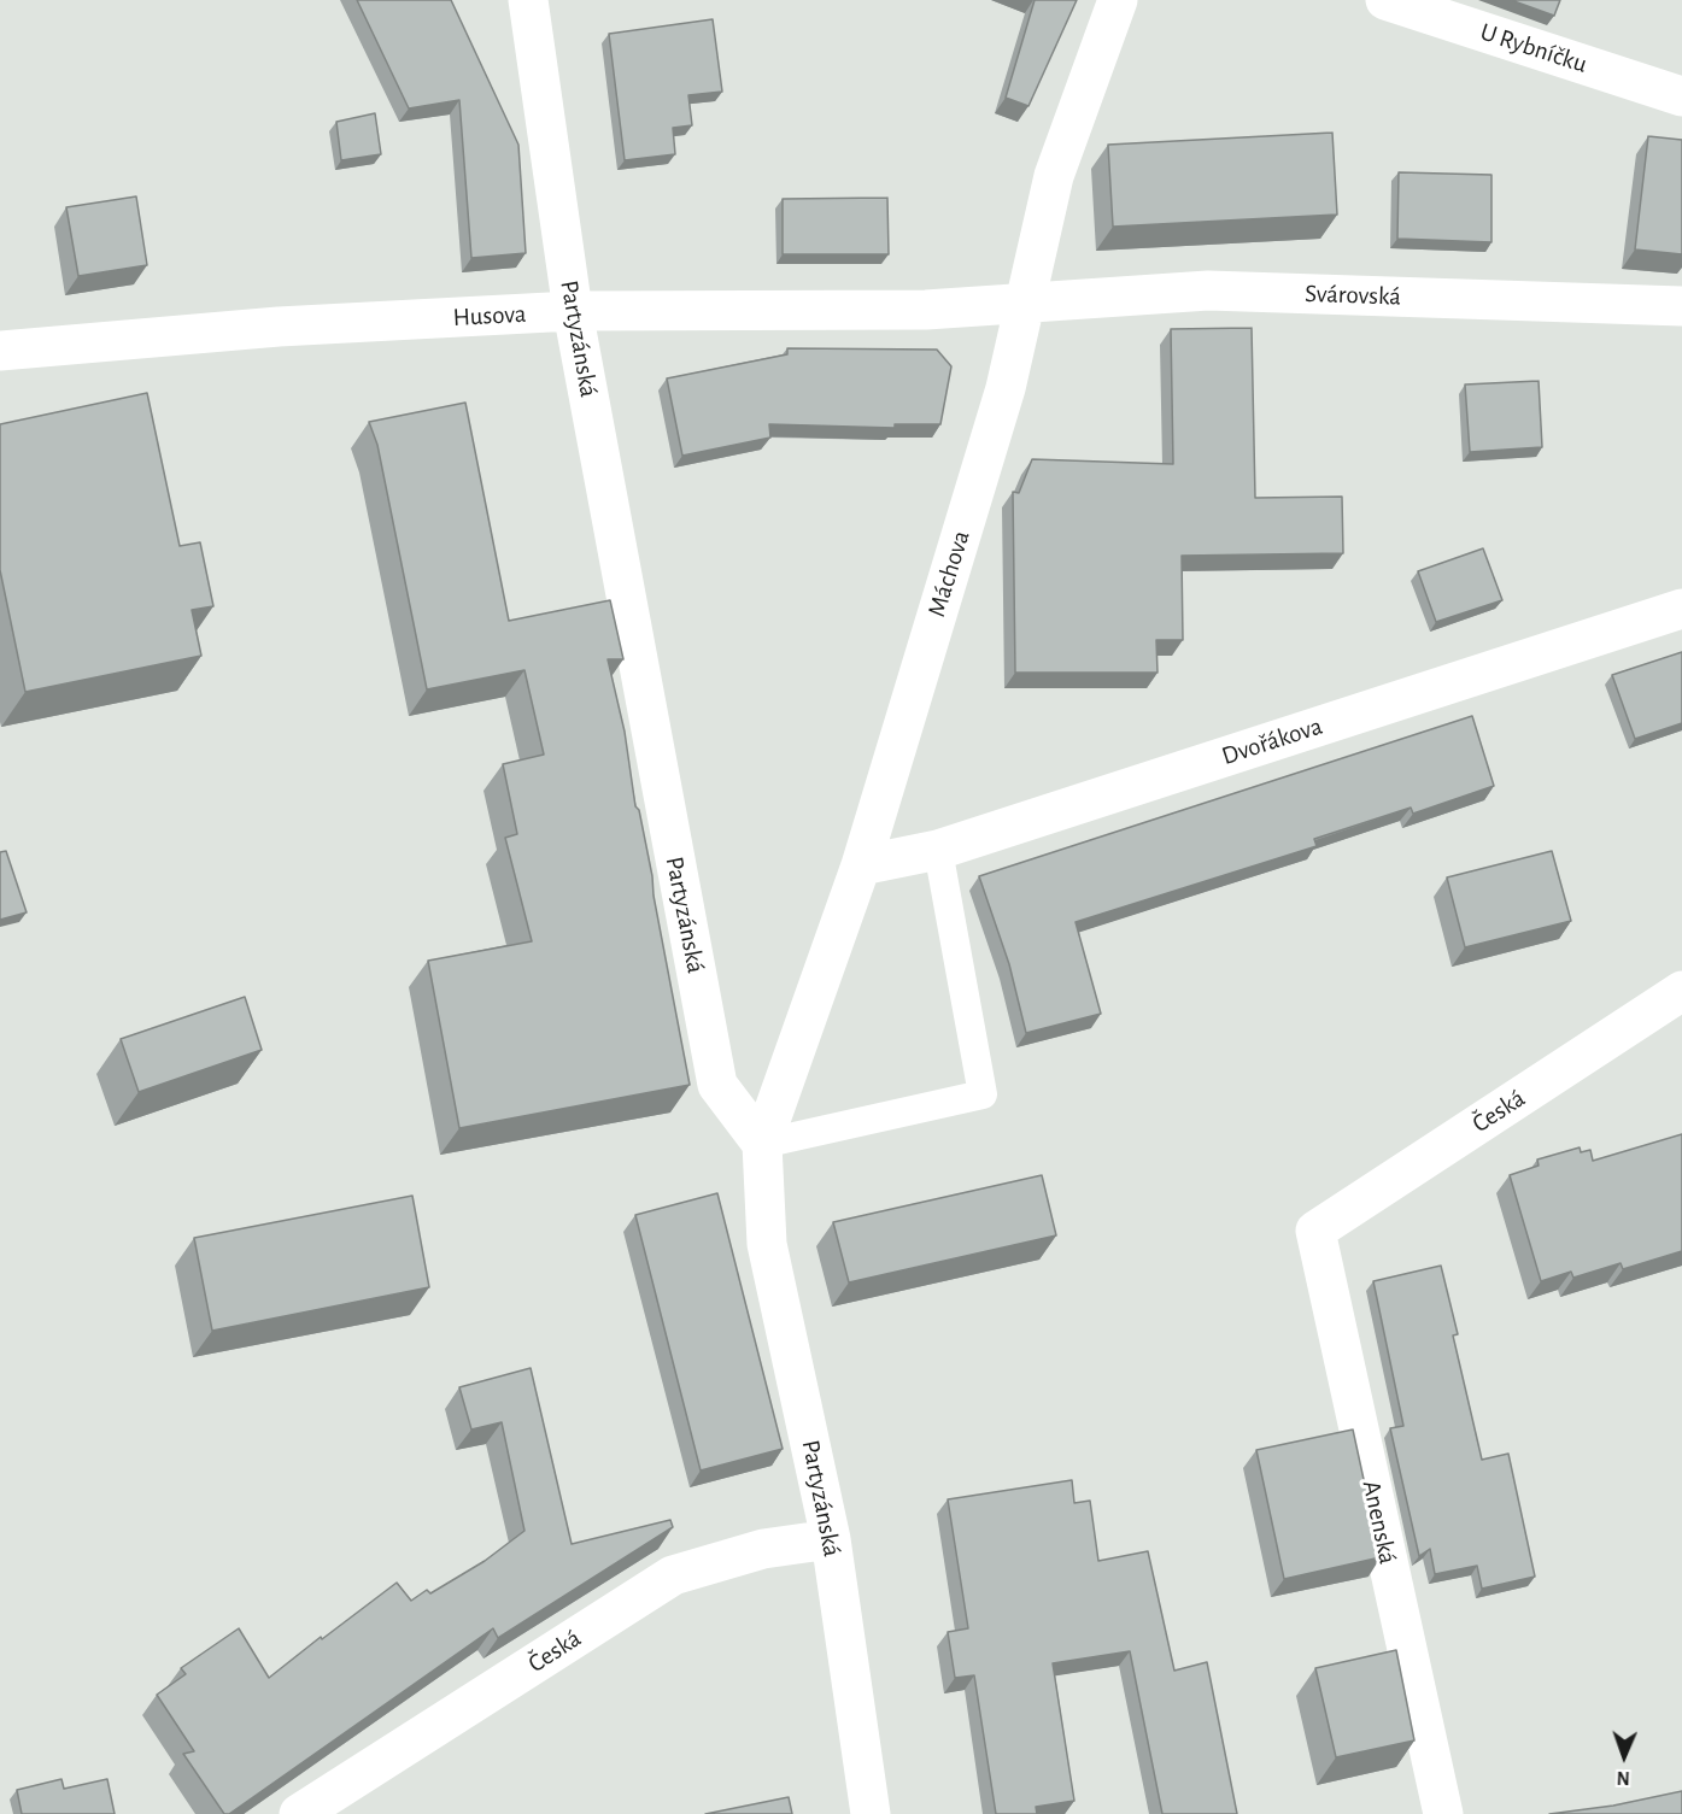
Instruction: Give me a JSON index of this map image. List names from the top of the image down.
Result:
{
  "streets": {
    "street": [
      "U Rybníčku",
      "Svárovská",
      "Husova",
      "Partyzánská",
      "Máchova",
      "Dvořákova",
      "Česká",
      "Anenská"
    ]
  },
  "crossings": [
    ["Svárovská", "Husova"],
    ["Svárovská", "Máchova"],
    ["Husova", "Partyzánská"],
    ["Husova", "Máchova"],
    ["Partyzánská", "Máchova"],
    ["Partyzánská", "Česká"],
    ["Máchova", "Dvořákova"],
    ["Česká", "Anenská"]
  ],
  "north": "bottom"
}
